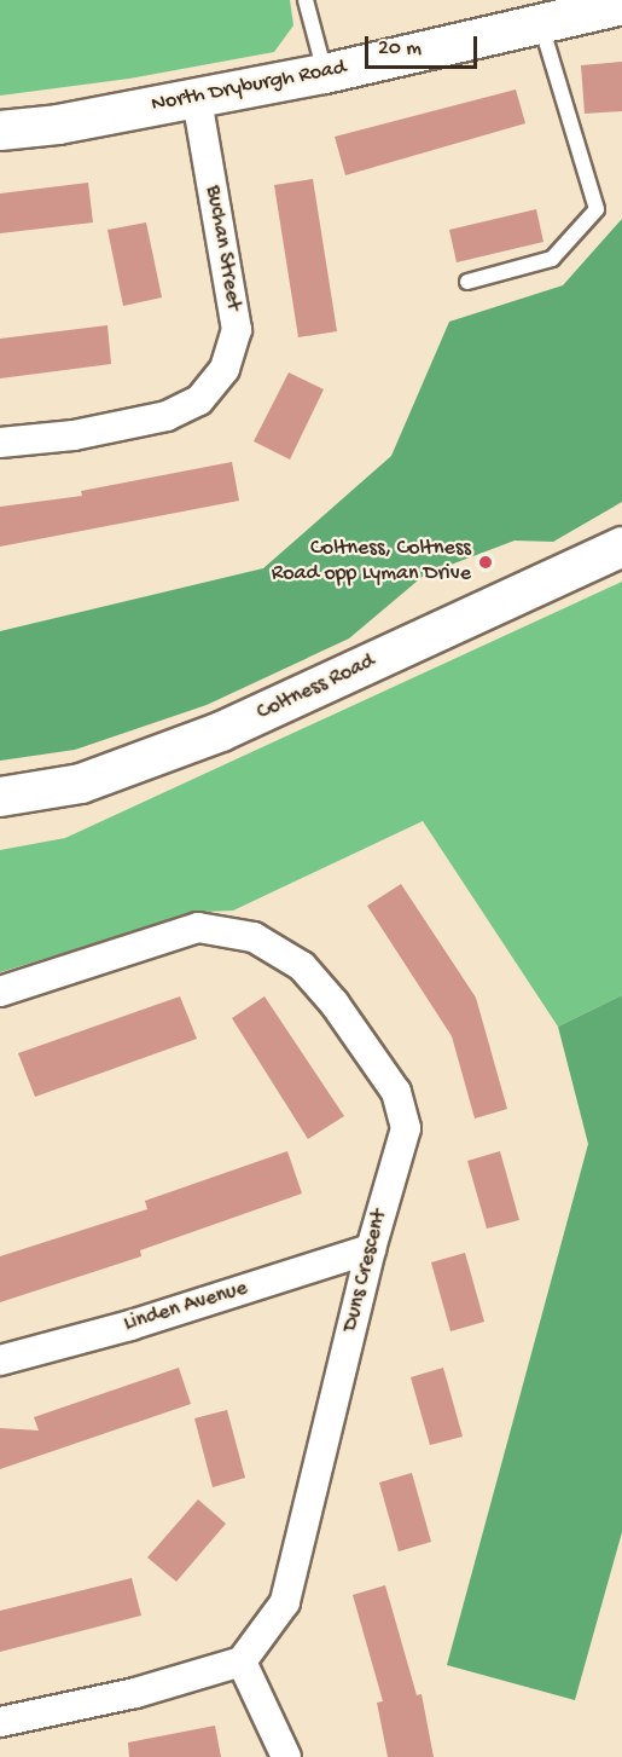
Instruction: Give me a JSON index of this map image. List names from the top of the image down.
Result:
{
  "streets": {
    "street": [
      "North Dryburgh Road",
      "Buchan Street",
      "Coltness Road",
      "Duns Crescent",
      "Linden Avenue"
    ]
  },
  "crossings": [
    ["North Dryburgh Road", "Buchan Street"],
    ["Duns Crescent", "Linden Avenue"]
  ],
  "places": ["Coltness, Coltness Road opp Lyman Drive"],
  "scale_bar": "20 m"
}
